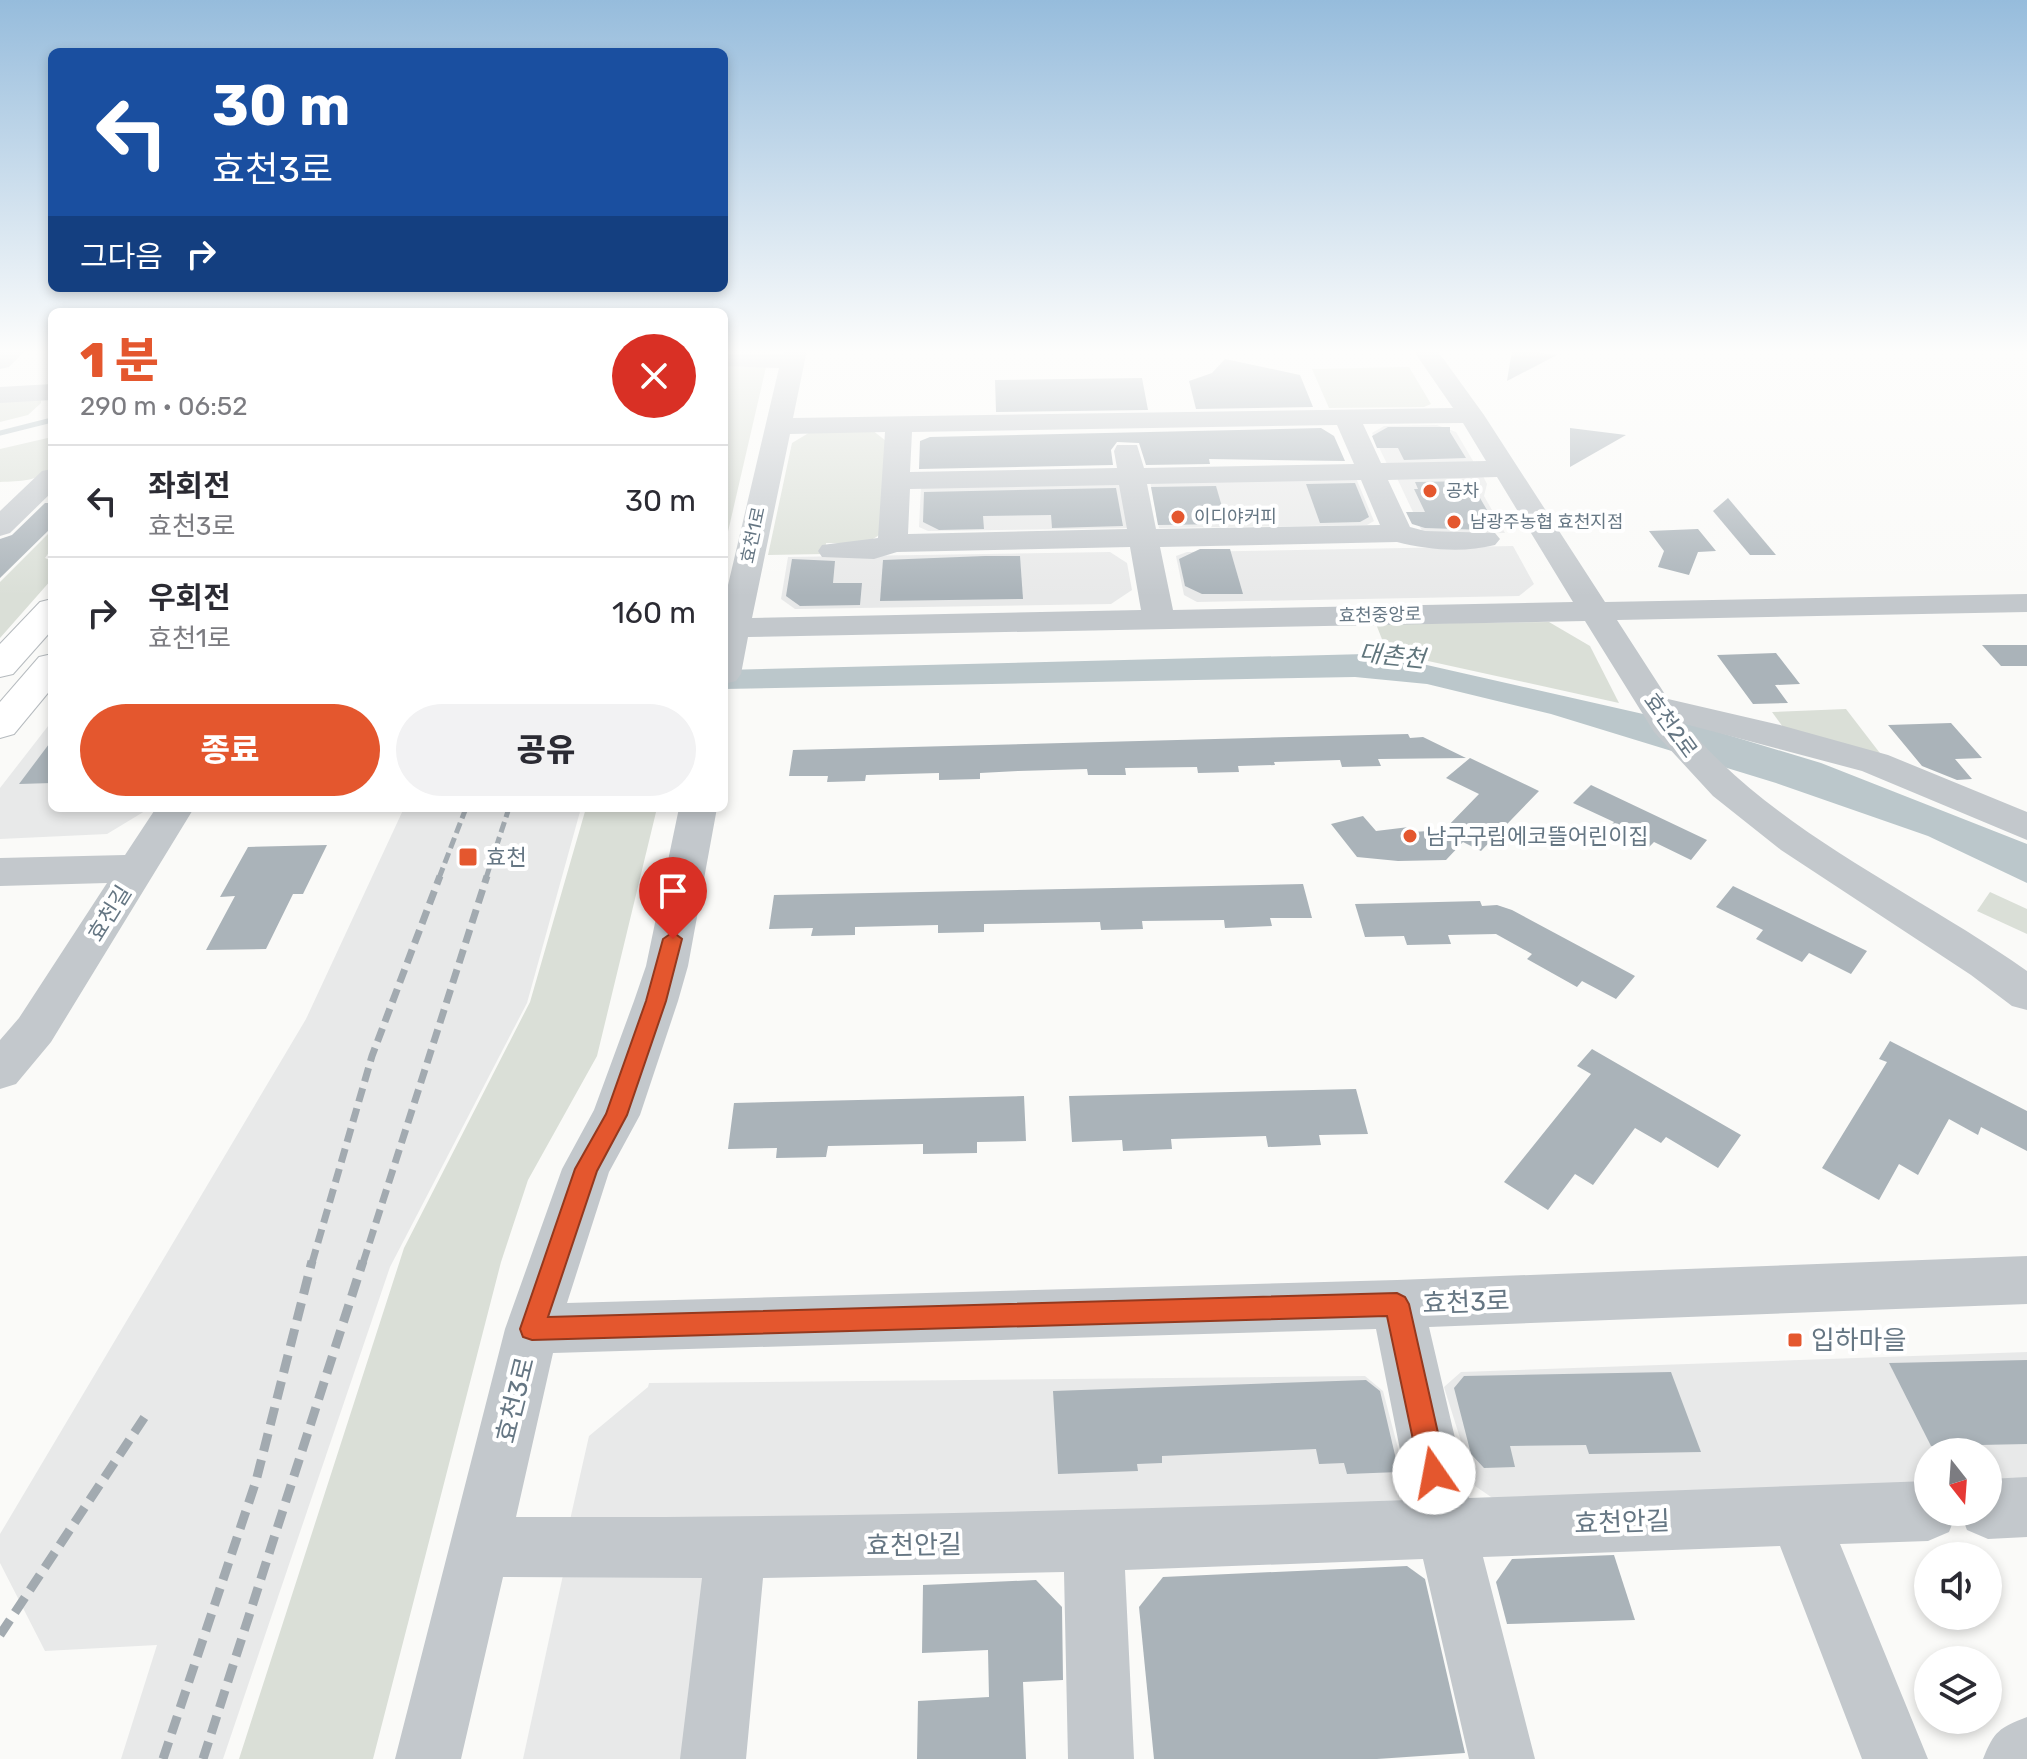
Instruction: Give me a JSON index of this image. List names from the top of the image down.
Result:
{
  "streets": {
    "street": [
      "효천1로",
      "효천중앙로",
      "효천2로",
      "효천길",
      "효천3로",
      "효천안길"
    ]
  },
  "crossings": [
    ["효천1로", "효천중앙로"],
    ["효천중앙로", "효천2로"],
    ["효천3로", "효천안길"]
  ],
  "water": ["대촌천"],
  "places": {
    "other": [
      "공차",
      "이디야커피",
      "남광주농협 효천지점",
      "남구구립에코뜰어린이집"
    ],
    "transit": ["효천", "입하마을"]
  },
  "north": "bottom",
  "page": {
    "turn": ["30 m", "효천3로"],
    "then": "그다음",
    "heading": ["1 분", "290 m · 06:52"],
    "list": [
      {
        "name": "좌회전",
        "note": "효천3로",
        "value": "30 m"
      },
      {
        "name": "우회전",
        "note": "효천1로",
        "value": "160 m"
      }
    ],
    "buttons": ["종료", "공유"]
  }
}
